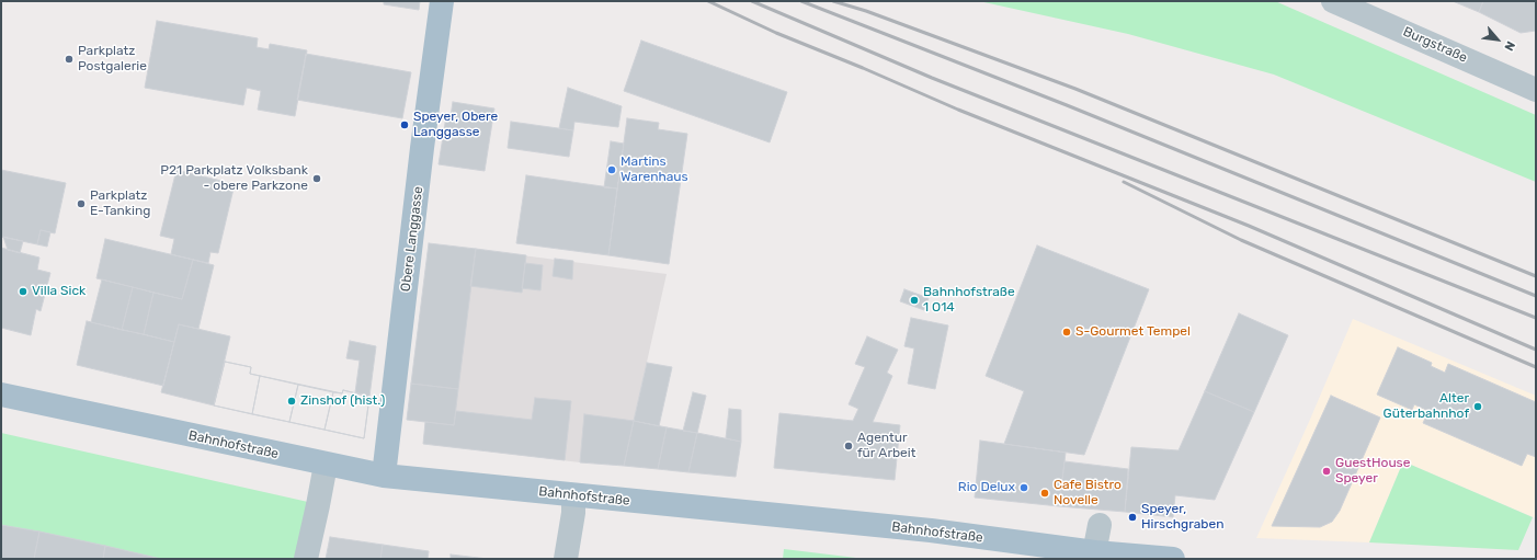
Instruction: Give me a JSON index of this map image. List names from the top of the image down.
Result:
{
  "streets": {
    "main road": ["Obere Langgasse", "Bahnhofstraße"],
    "street": ["Burgstraße"]
  },
  "crossings": [
    ["Obere Langgasse", "Bahnhofstraße"]
  ],
  "places": [
    "Parkplatz Postgalerie",
    "Speyer, Obere Langgasse",
    "Martins Warenhaus",
    "P21 Parkplatz Volksbank - obere Parkzone",
    "Parkplatz E-Tanking",
    "Villa Sick",
    "Bahnhofstraße 1 O14",
    "S-Gourmet Tempel",
    "Zinshof (hist.)",
    "Alter Güterbahnhof",
    "Agentur für Arbeit",
    "GuestHouse Speyer",
    "Rio Delux",
    "Cafe Bistro Novelle",
    "Speyer, Hirschgraben"
  ],
  "north": "bottom right"
}
